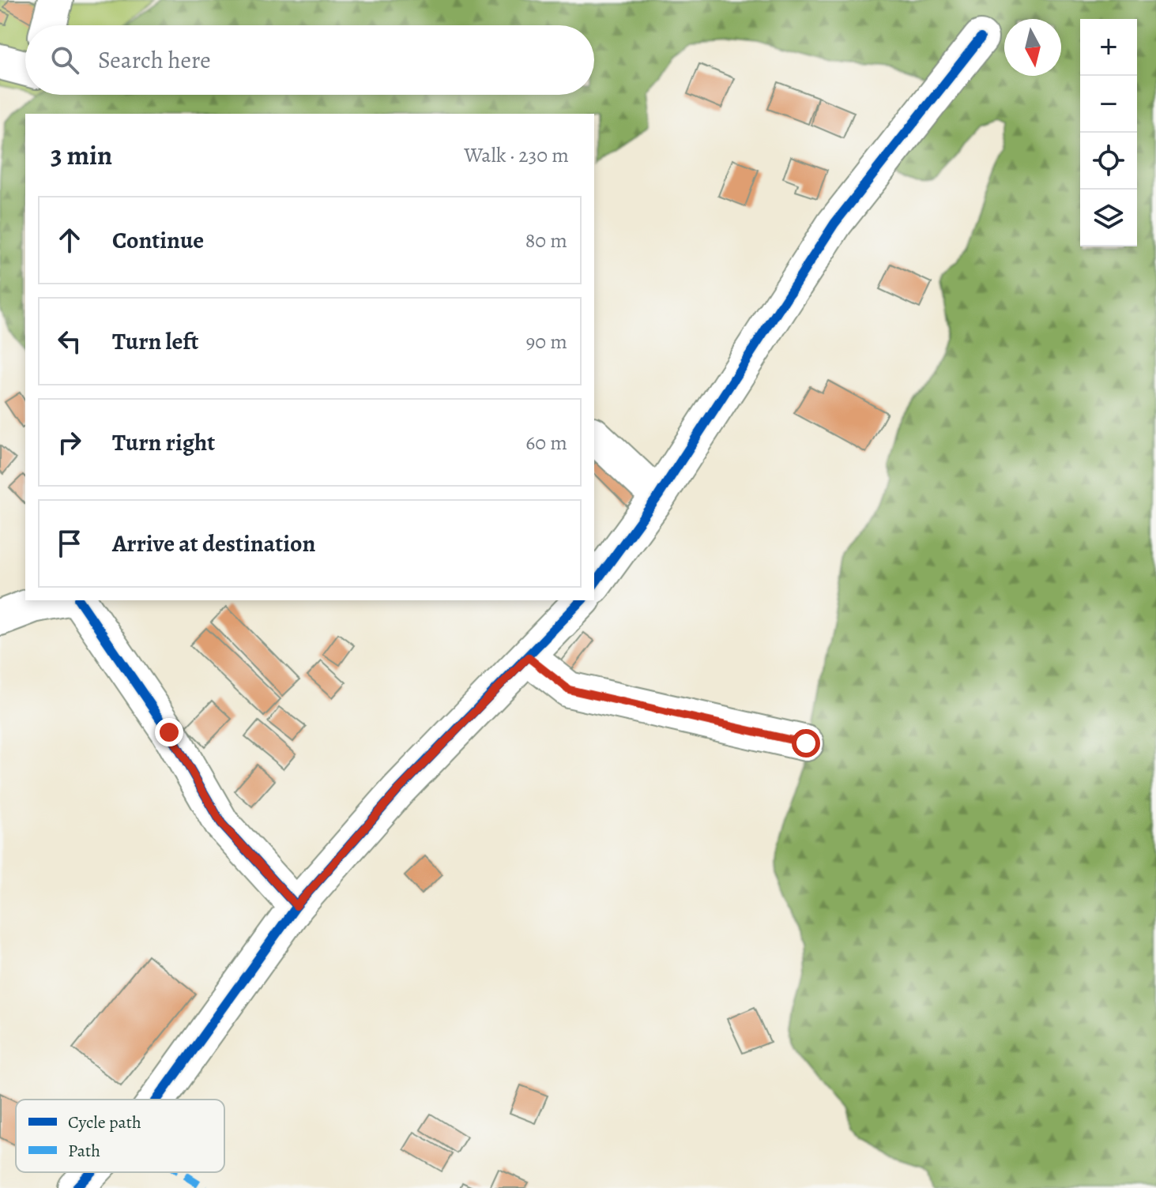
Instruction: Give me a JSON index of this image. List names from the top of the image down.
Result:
{
  "legend": ["Cycle path", "Path"],
  "north": "bottom",
  "page": {
    "map_buttons": ["+", "−"],
    "search": "Search here",
    "heading": ["3 min", "Walk · 230 m"],
    "list": [
      ["Continue", "80 m"],
      ["Turn left", "90 m"],
      ["Turn right", "60 m"],
      "Arrive at destination"
    ]
  }
}
